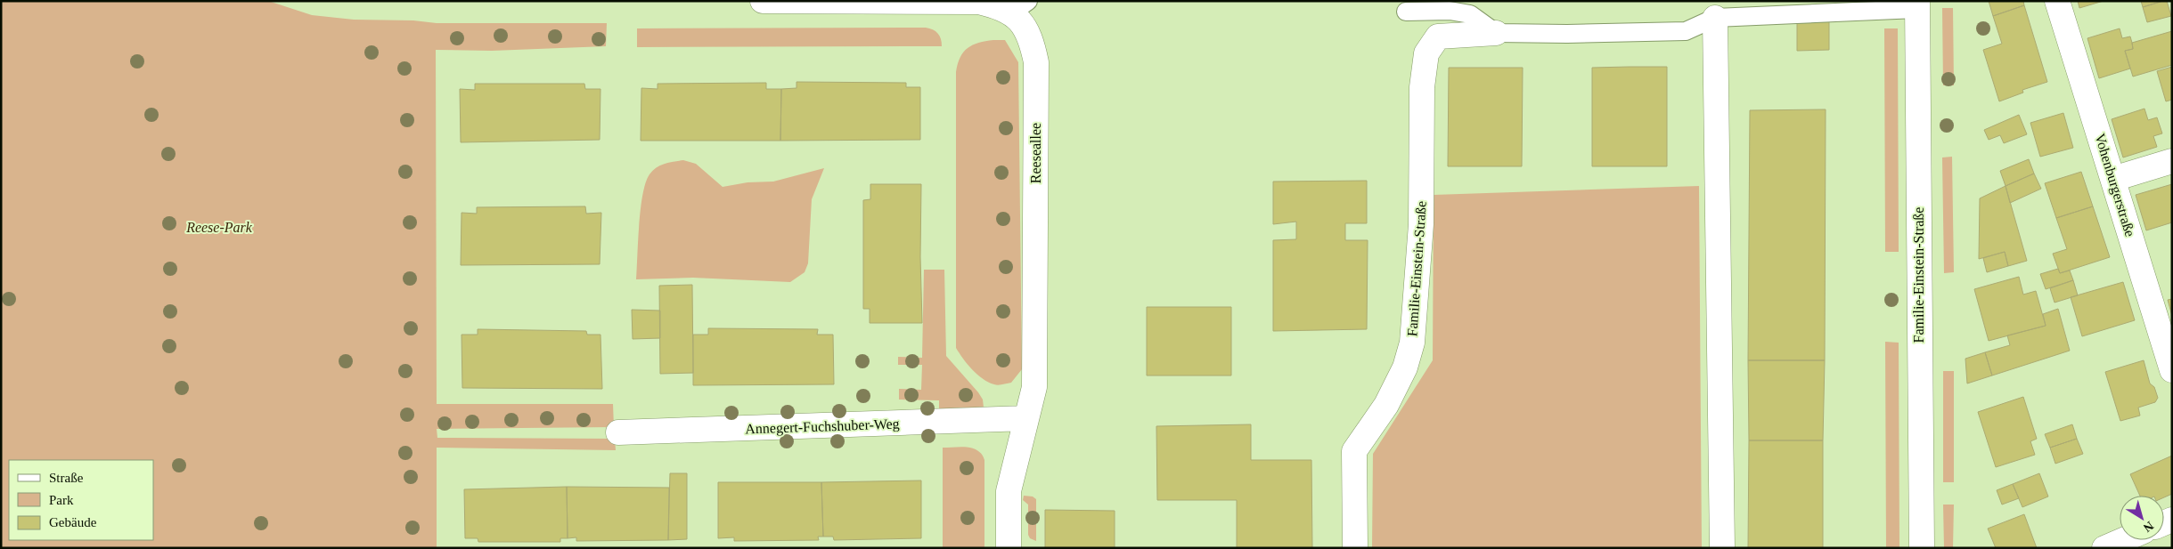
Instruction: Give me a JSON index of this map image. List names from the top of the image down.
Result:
{
  "streets": {
    "street": [
      "Reeseallee",
      "Vohenburgerstraße",
      "Familie-Einstein-Straße",
      "Annegert-Fuchshuber-Weg"
    ]
  },
  "crossings": [
    ["Reeseallee", "Annegert-Fuchshuber-Weg"]
  ],
  "parks": ["Reese-Park"],
  "legend": ["Straße", "Park", "Gebäude"],
  "north": "bottom right"
}
